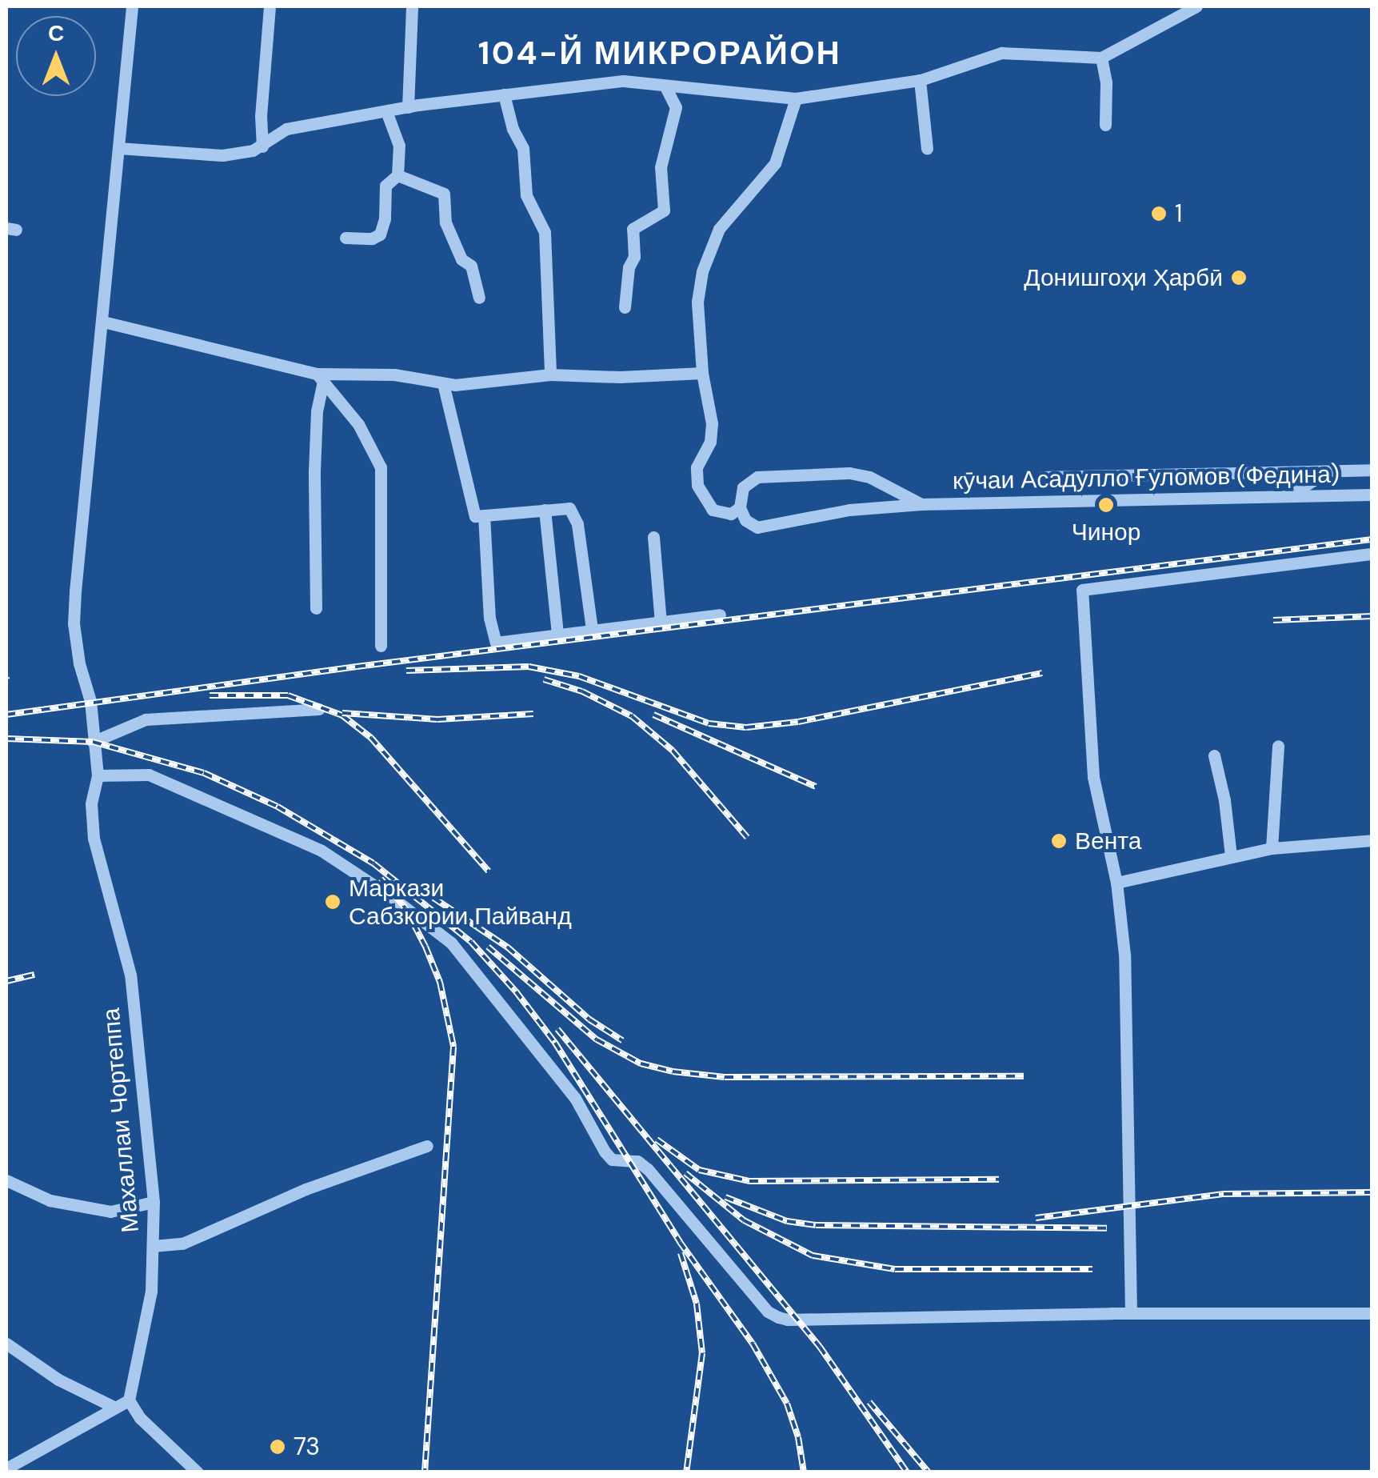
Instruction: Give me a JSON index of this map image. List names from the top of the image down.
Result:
{
  "streets": {
    "street": ["кӯчаи Асадулло Ғуломов (Федина)", "Махаллаи Чортеппа"]
  },
  "districts": ["104-Й МИКРОРАЙОН"],
  "places": [
    "1",
    "Донишгоҳи Ҳарбӣ",
    "Чинор",
    "Вента",
    "Маркази Сабзкории Пайванд",
    "73"
  ],
  "north": "top"
}
